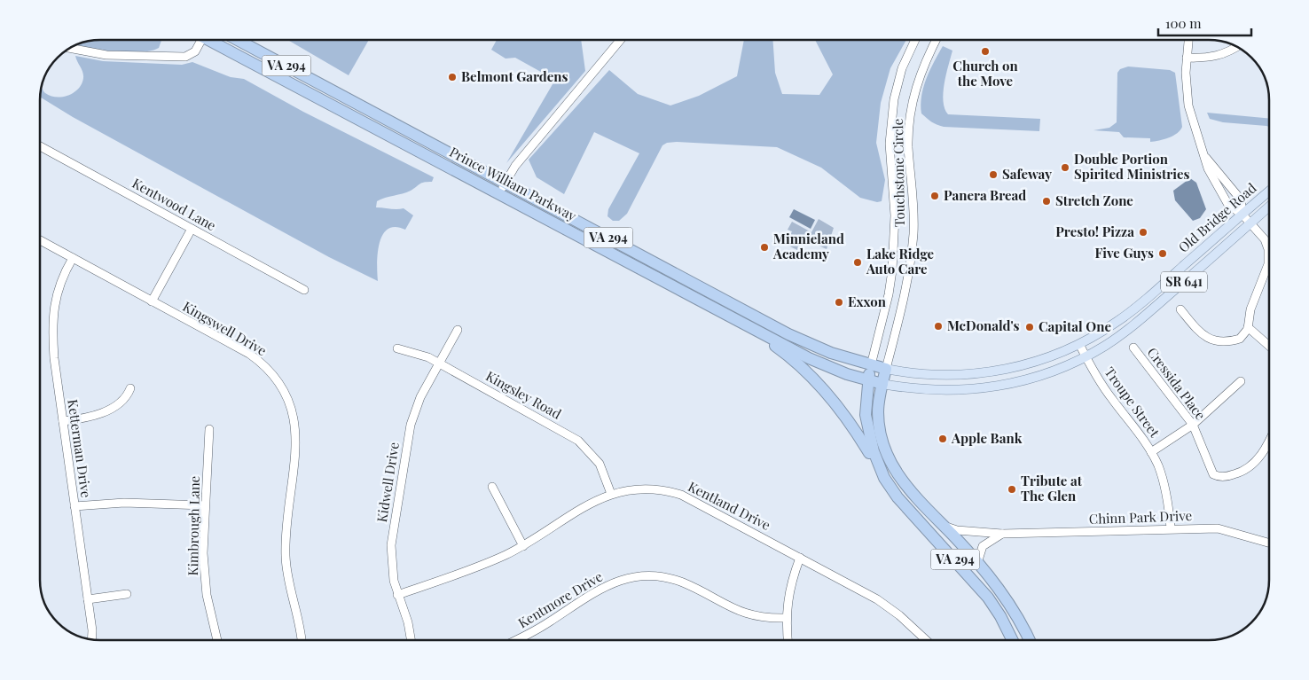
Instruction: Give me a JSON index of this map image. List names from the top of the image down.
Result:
{
  "streets": {
    "highway": ["VA 294", "Prince William Parkway"],
    "main road": ["Old Bridge Road", "SR 641"],
    "street": [
      "Touchstone Circle",
      "Kentwood Lane",
      "Kingswell Drive",
      "Cressida Place",
      "Kingsley Road",
      "Troupe Street",
      "Ketterman Drive",
      "Kidwell Drive",
      "Kentland Drive",
      "Chinn Park Drive",
      "Kimbrough Lane",
      "Kentmore Drive"
    ]
  },
  "crossings": [
    ["VA 294", "Touchstone Circle"],
    ["VA 294", "Prince William Parkway"],
    ["VA 294", "Old Bridge Road"],
    ["VA 294", "Chinn Park Drive"],
    ["Touchstone Circle", "Prince William Parkway"],
    ["Touchstone Circle", "Old Bridge Road"],
    ["Prince William Parkway", "Old Bridge Road"],
    ["Old Bridge Road", "Troupe Street"],
    ["Kingswell Drive", "Ketterman Drive"],
    ["Kingsley Road", "Kidwell Drive"],
    ["Kingsley Road", "Kentland Drive"],
    ["Troupe Street", "Chinn Park Drive"],
    ["Kidwell Drive", "Kentland Drive"]
  ],
  "places": [
    "Church on the Move",
    "Belmont Gardens",
    "Double Portion Spirited Ministries",
    "Safeway",
    "Panera Bread",
    "Stretch Zone",
    "Presto! Pizza",
    "Minnieland Academy",
    "Five Guys",
    "Lake Ridge Auto Care",
    "Exxon",
    "McDonald's",
    "Capital One",
    "Apple Bank",
    "Tribute at The Glen"
  ],
  "scale_bar": "100 m"
}
